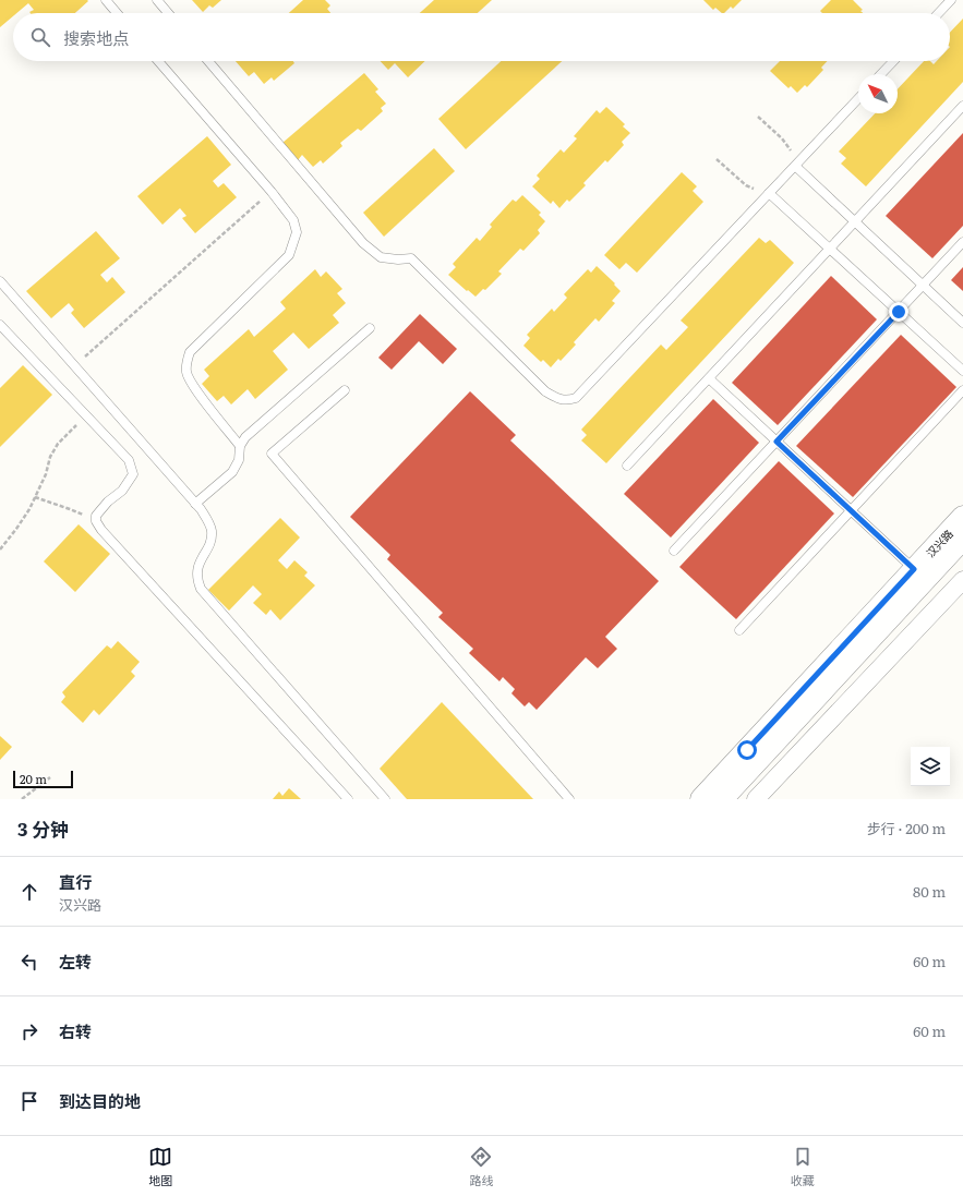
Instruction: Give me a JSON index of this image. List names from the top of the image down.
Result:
{
  "streets": {
    "street": ["汉兴路"]
  },
  "scale_bar": "20 m",
  "north": "top left",
  "page": {
    "search": "搜索地点",
    "scale": "20 m",
    "heading": ["3 分钟", "步行 · 200 m"],
    "list": [
      ["直行", "汉兴路", "80 m"],
      ["左转", "60 m"],
      ["右转", "60 m"],
      "到达目的地"
    ],
    "nav": ["地图", "路线", "收藏"]
  }
}
